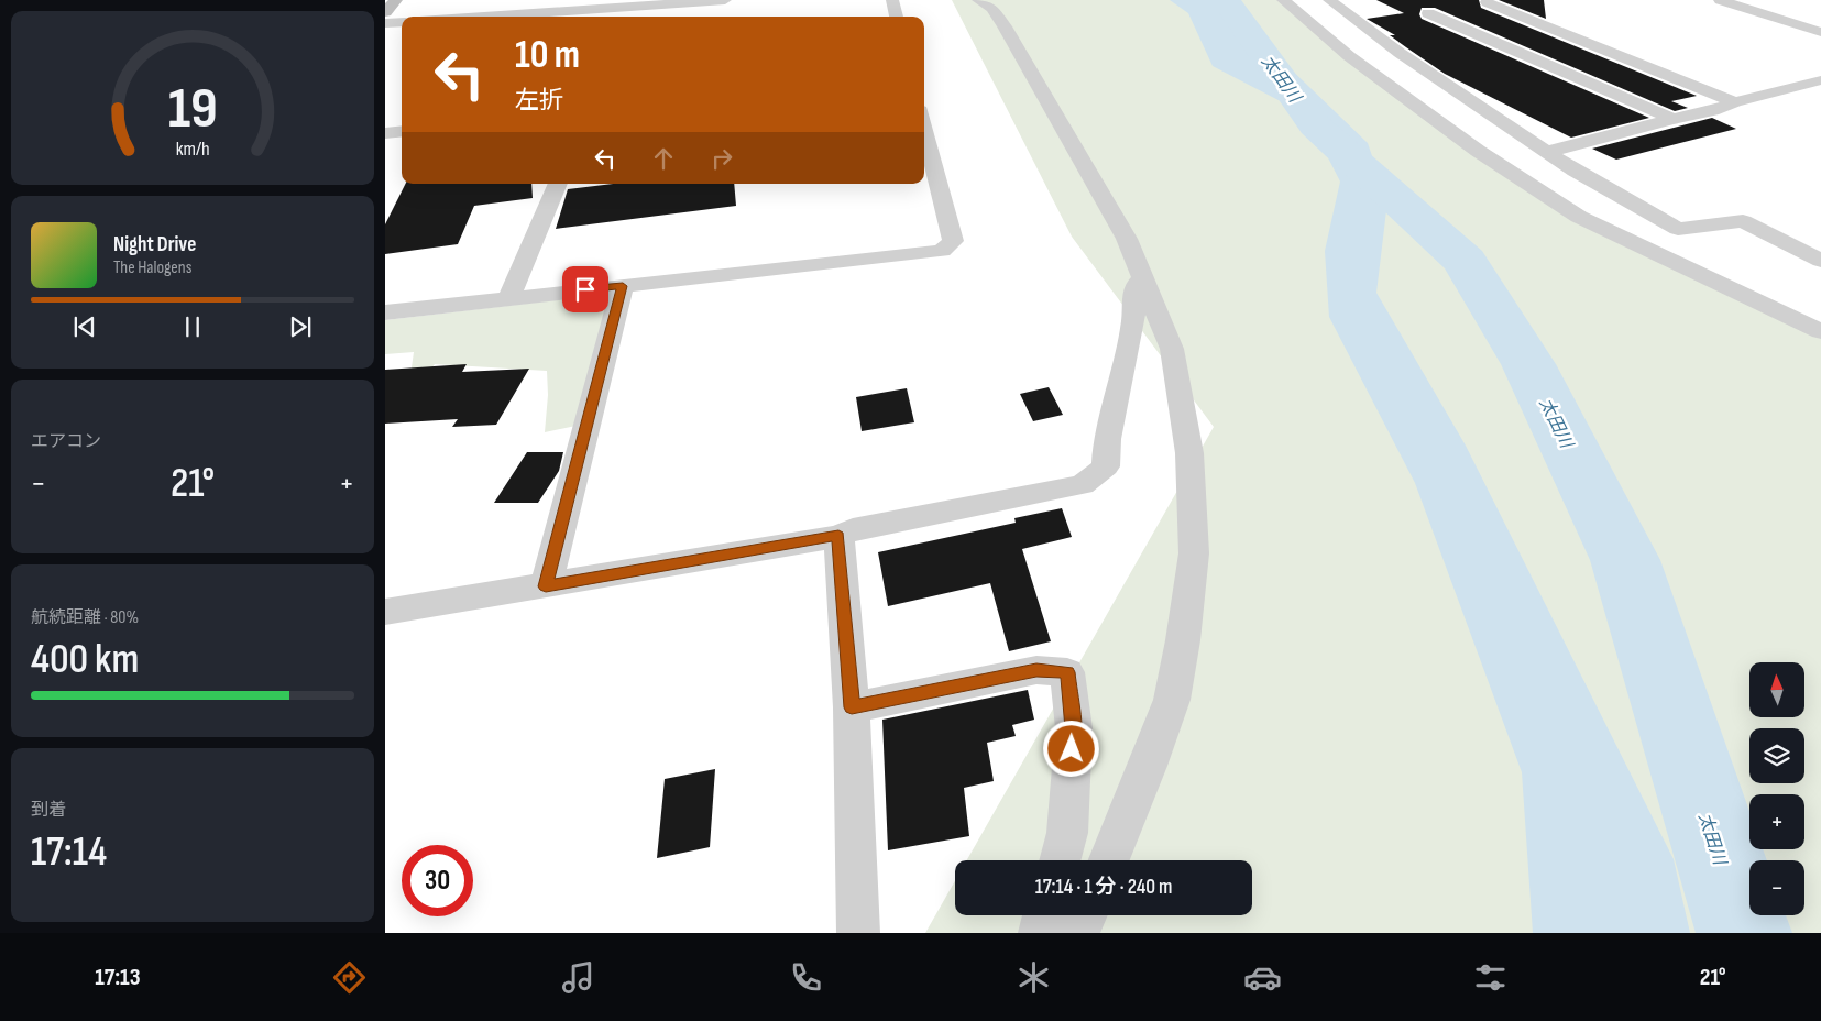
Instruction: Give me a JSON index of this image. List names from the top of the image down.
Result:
{
  "water": ["太田川"],
  "north": "top",
  "page": {
    "turn": ["10 m", "左折"],
    "song": ["Night Drive", "The Halogens"],
    "tile": [
      "エアコン",
      ["航続距離 · 80%", "400 km"],
      ["到着", "17:14"]
    ],
    "heat": ["−", "21°", "+"],
    "map_buttons": ["+", "−"],
    "limit": "30",
    "trip": "17:14 · 1 分 · 240 m",
    "tabs": ["17:13", "21°"],
    "gauge": ["19", "km/h"]
  }
}
